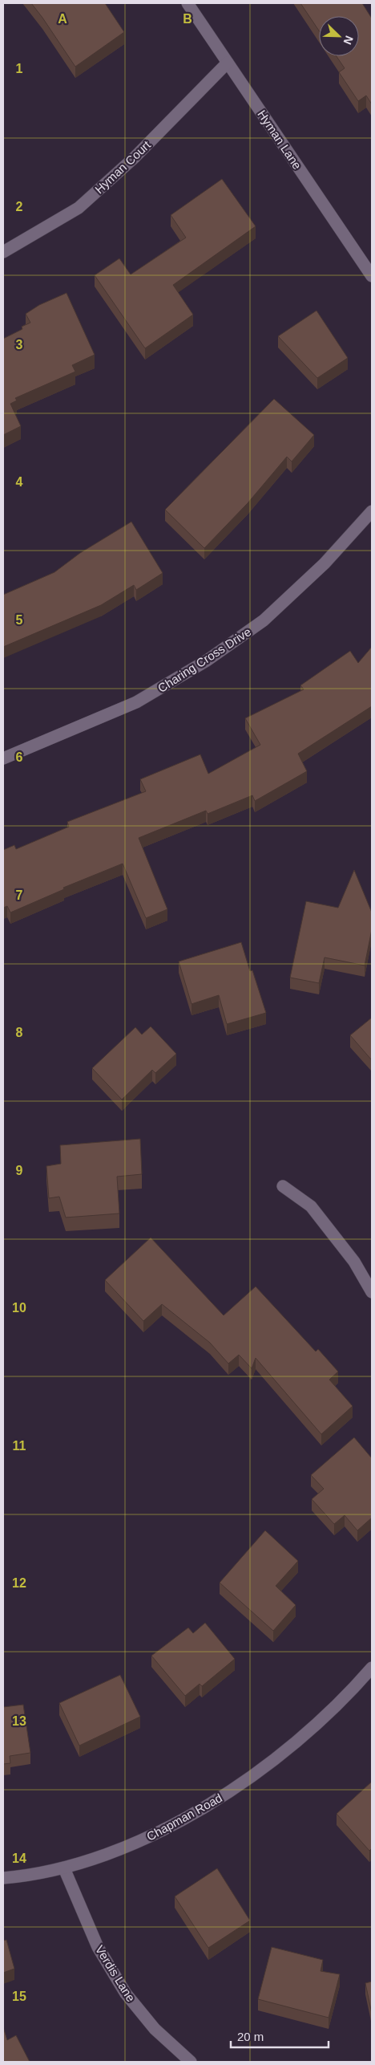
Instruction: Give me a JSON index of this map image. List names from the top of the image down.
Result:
{
  "streets": {
    "street": [
      "Hyman Lane",
      "Hyman Court",
      "Charing Cross Drive",
      "Chapman Road",
      "Verdis Lane"
    ]
  },
  "crossings": [
    ["Hyman Lane", "Hyman Court"],
    ["Chapman Road", "Verdis Lane"]
  ],
  "scale_bar": "20 m",
  "north": "bottom right",
  "grid": {
    "columns": ["A", "B"],
    "rows": [
      "1",
      "2",
      "3",
      "4",
      "5",
      "6",
      "7",
      "8",
      "9",
      "10",
      "11",
      "12",
      "13",
      "14",
      "15"
    ]
  }
}
